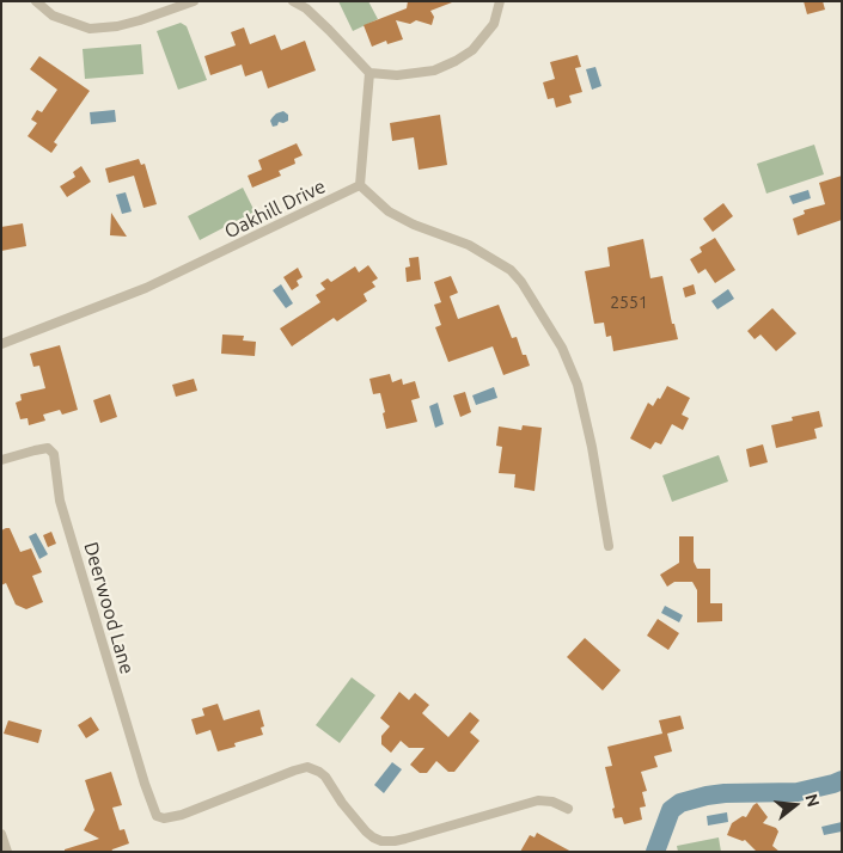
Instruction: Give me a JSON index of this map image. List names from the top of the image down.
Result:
{
  "streets": {
    "street": ["Oakhill Drive", "Deerwood Lane"]
  },
  "house_numbers": ["2551"],
  "north": "right"
}
